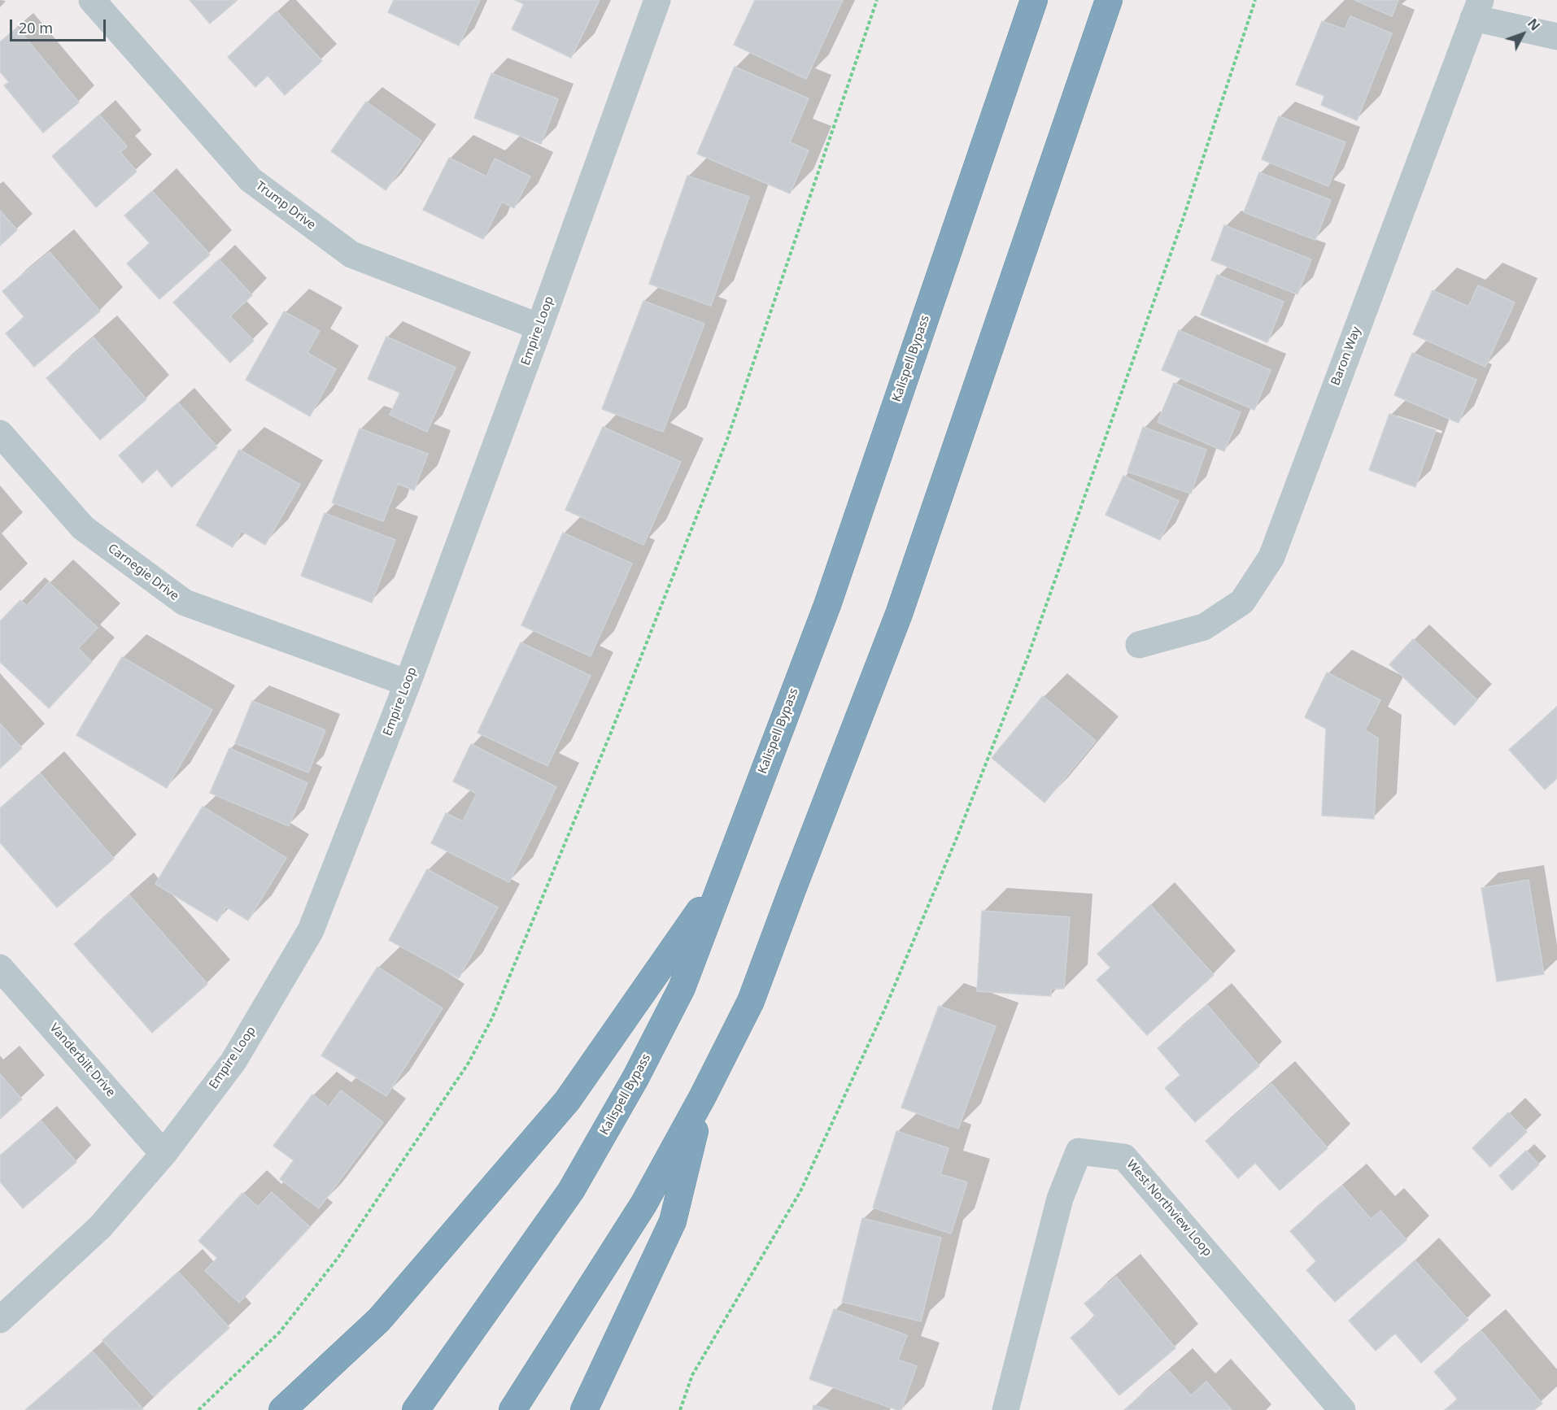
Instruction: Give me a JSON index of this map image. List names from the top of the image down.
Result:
{
  "streets": {
    "highway": ["Kalispell Bypass"],
    "street": [
      "Trump Drive",
      "Empire Loop",
      "Baron Way",
      "Carnegie Drive",
      "Vanderbilt Drive",
      "West Northview Loop"
    ]
  },
  "crossings": [
    ["Trump Drive", "Empire Loop"],
    ["Empire Loop", "Carnegie Drive"],
    ["Empire Loop", "Vanderbilt Drive"]
  ],
  "scale_bar": "20 m",
  "north": "top right"
}
